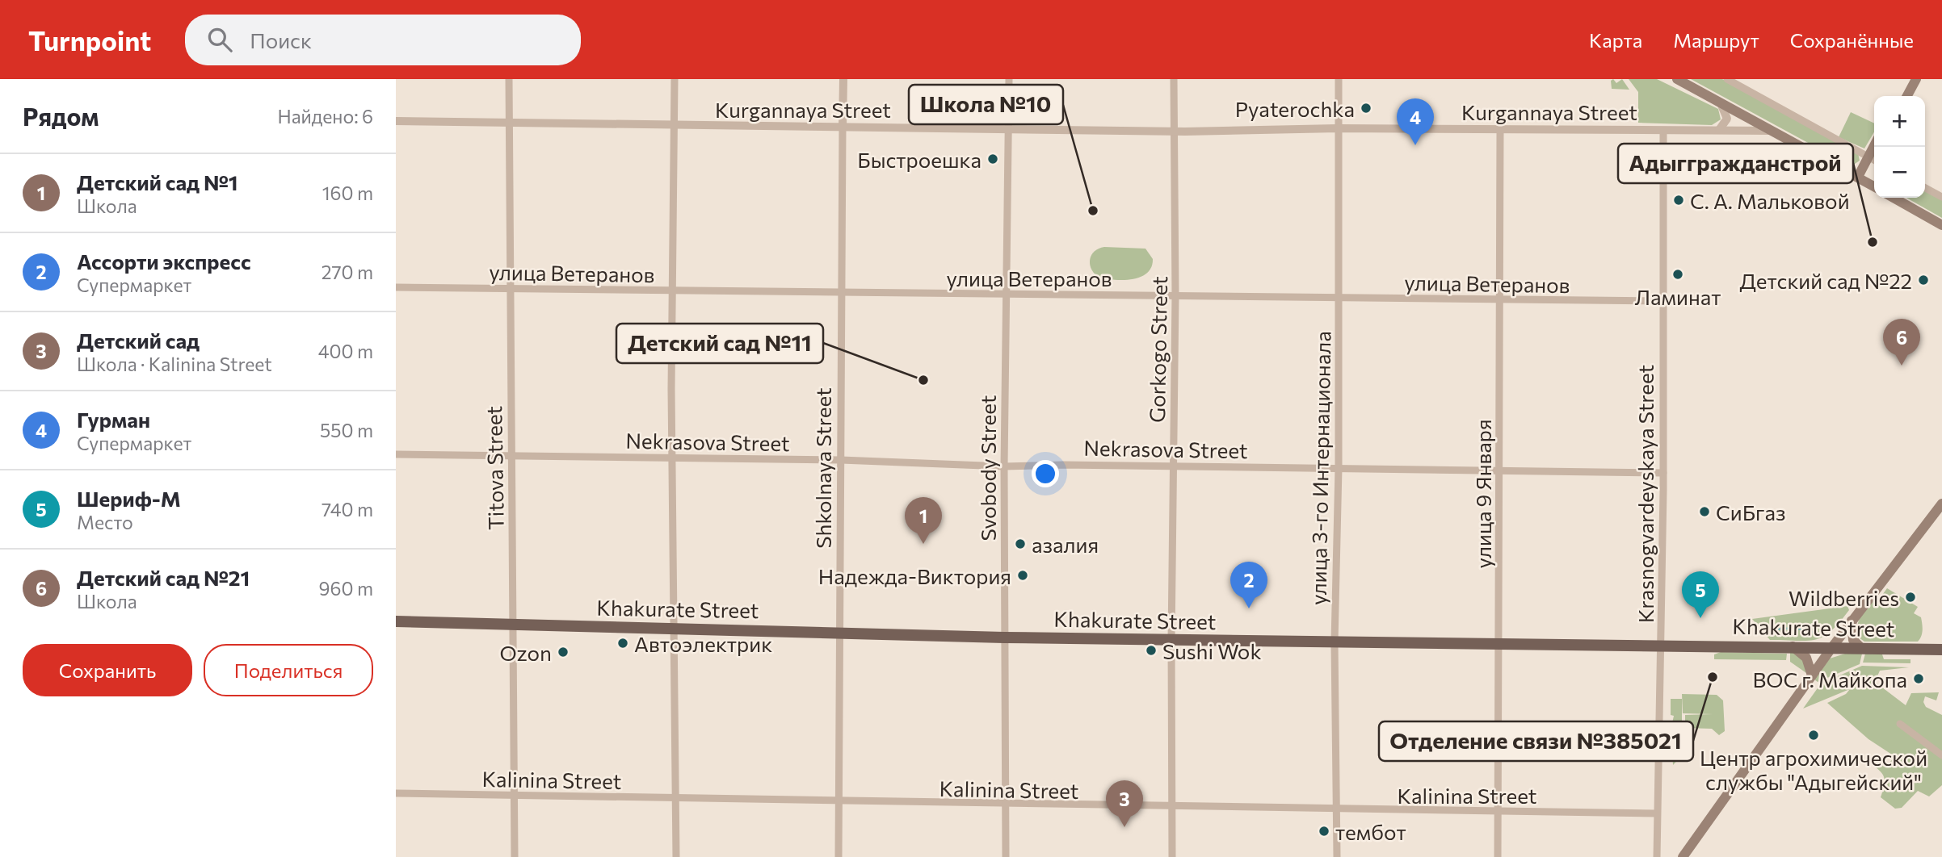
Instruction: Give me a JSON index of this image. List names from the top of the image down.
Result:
{
  "streets": {
    "main road": ["Khakurate Street"],
    "street": [
      "Kurgannaya Street",
      "улица Ветеранов",
      "Gorkogo Street",
      "Nekrasova Street",
      "Titova Street",
      "Shkolnaya Street",
      "Svobody Street",
      "улица 3-го Интернационала",
      "улица 9 Января",
      "Krasnogvardeyskaya Street",
      "Kalinina Street"
    ]
  },
  "crossings": [
    ["Kurgannaya Street", "Gorkogo Street"],
    ["Kurgannaya Street", "Titova Street"],
    ["Kurgannaya Street", "Shkolnaya Street"],
    ["Kurgannaya Street", "Svobody Street"],
    ["Kurgannaya Street", "улица 3-го Интернационала"],
    ["Kurgannaya Street", "улица 9 Января"],
    ["Kurgannaya Street", "Krasnogvardeyskaya Street"],
    ["улица Ветеранов", "Gorkogo Street"],
    ["улица Ветеранов", "Titova Street"],
    ["улица Ветеранов", "Shkolnaya Street"],
    ["улица Ветеранов", "Svobody Street"],
    ["улица Ветеранов", "улица 3-го Интернационала"],
    ["улица Ветеранов", "улица 9 Января"],
    ["улица Ветеранов", "Krasnogvardeyskaya Street"],
    ["Gorkogo Street", "Nekrasova Street"],
    ["Gorkogo Street", "Khakurate Street"],
    ["Gorkogo Street", "Kalinina Street"],
    ["Nekrasova Street", "Titova Street"],
    ["Nekrasova Street", "Shkolnaya Street"],
    ["Nekrasova Street", "Svobody Street"],
    ["Nekrasova Street", "улица 3-го Интернационала"],
    ["Nekrasova Street", "улица 9 Января"],
    ["Nekrasova Street", "Krasnogvardeyskaya Street"],
    ["Titova Street", "Khakurate Street"],
    ["Titova Street", "Kalinina Street"],
    ["Shkolnaya Street", "Khakurate Street"],
    ["Shkolnaya Street", "Kalinina Street"],
    ["Svobody Street", "Khakurate Street"],
    ["Svobody Street", "Kalinina Street"],
    ["улица 3-го Интернационала", "Khakurate Street"],
    ["улица 3-го Интернационала", "Kalinina Street"],
    ["улица 9 Января", "Khakurate Street"],
    ["улица 9 Января", "Kalinina Street"],
    ["Krasnogvardeyskaya Street", "Khakurate Street"],
    ["Krasnogvardeyskaya Street", "Kalinina Street"]
  ],
  "places": [
    "Pyaterochka",
    "Быстроешка",
    "С. А. Мальковой",
    "Школа №10",
    "Адыггражданстрой",
    "Ламинат",
    "Детский сад №22",
    "Детский сад №11",
    "СиБгаз",
    "азалия",
    "Надежда-Виктория",
    "Wildberries",
    "Автоэлектрик",
    "Sushi Wok",
    "Ozon",
    "Отделение связи №385021",
    "ВОС г. Майкопа",
    "Центр агрохимической службы \"Адыгейский\"",
    "тембот"
  ],
  "page": {
    "header": "Turnpoint",
    "search": "Поиск",
    "nav": ["Карта", "Маршрут", "Сохранённые"],
    "heading": ["Рядом", "Найдено: 6"],
    "map_buttons": ["+", "−"],
    "pins": [
      "4",
      "6",
      "1",
      "2",
      "5",
      "3"
    ],
    "list": [
      {
        "mark": "1",
        "name": "Детский сад №1",
        "note": "Школа",
        "value": "160 m"
      },
      {
        "mark": "2",
        "name": "Ассорти экспресс",
        "note": "Супермаркет",
        "value": "270 m"
      },
      {
        "mark": "3",
        "name": "Детский сад",
        "note": "Школа · Kalinina Street",
        "value": "400 m"
      },
      {
        "mark": "4",
        "name": "Гурман",
        "note": "Супермаркет",
        "value": "550 m"
      },
      {
        "mark": "5",
        "name": "Шериф-М",
        "note": "Место",
        "value": "740 m"
      },
      {
        "mark": "6",
        "name": "Детский сад №21",
        "note": "Школа",
        "value": "960 m"
      }
    ],
    "buttons": ["Сохранить", "Поделиться"]
  }
}
